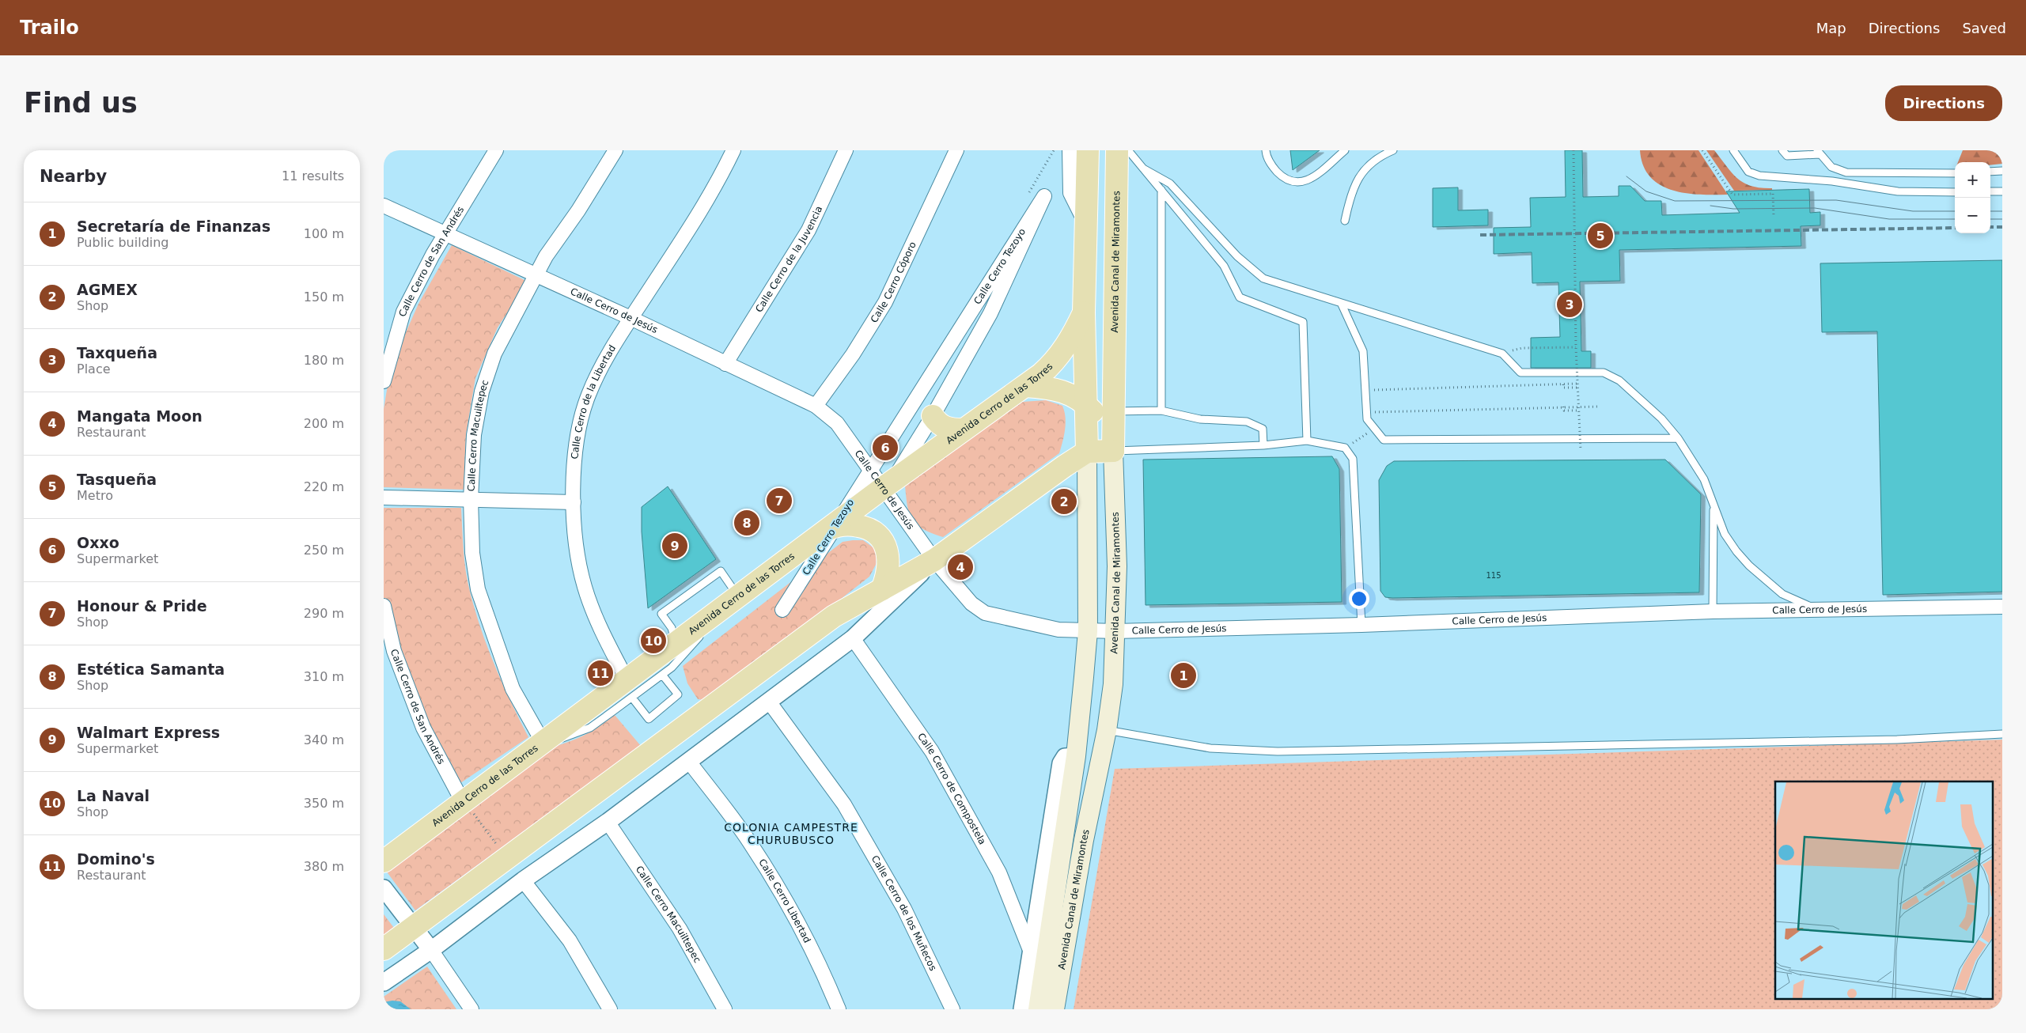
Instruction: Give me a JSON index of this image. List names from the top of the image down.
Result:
{
  "streets": {
    "main road": ["Avenida Canal de Miramontes", "Avenida Cerro de las Torres"],
    "street": [
      "Calle Cerro de la Juvencia",
      "Calle Cerro de San Andrés",
      "Calle Cerro Tezoyo",
      "Calle Cerro Cóporo",
      "Calle Cerro de Jesús",
      "Calle Cerro de la Libertad",
      "Calle Cerro Macuiltepec",
      "Calle Cerro de Compostela",
      "Calle Cerro Libertad",
      "Calle Cerro de los Muñecos"
    ]
  },
  "crossings": [
    ["Calle Cerro de la Juvencia", "Calle Cerro de Jesús"],
    ["Calle Cerro de San Andrés", "Calle Cerro de Jesús"],
    ["Calle Cerro de San Andrés", "Avenida Cerro de las Torres"],
    ["Avenida Canal de Miramontes", "Calle Cerro de Jesús"],
    ["Avenida Canal de Miramontes", "Avenida Cerro de las Torres"],
    ["Calle Cerro Tezoyo", "Calle Cerro de Jesús"],
    ["Calle Cerro Tezoyo", "Avenida Cerro de las Torres"],
    ["Calle Cerro Cóporo", "Calle Cerro de Jesús"],
    ["Calle Cerro de Jesús", "Avenida Cerro de las Torres"],
    ["Calle Cerro de Jesús", "Calle Cerro de la Libertad"],
    ["Calle Cerro de Jesús", "Calle Cerro Macuiltepec"],
    ["Avenida Cerro de las Torres", "Calle Cerro de la Libertad"],
    ["Avenida Cerro de las Torres", "Calle Cerro Macuiltepec"]
  ],
  "districts": ["COLONIA CAMPESTRE CHURUBUSCO"],
  "house_numbers": ["115"],
  "page": {
    "header": "Trailo",
    "nav": ["Map", "Directions", "Saved"],
    "buttons": "Directions",
    "title": "Find us",
    "heading": ["Nearby", "11 results"],
    "map_buttons": ["+", "−"],
    "list": [
      {
        "mark": "1",
        "name": "Secretaría de Finanzas",
        "note": "Public building",
        "value": "100 m"
      },
      {
        "mark": "2",
        "name": "AGMEX",
        "note": "Shop",
        "value": "150 m"
      },
      {
        "mark": "3",
        "name": "Taxqueña",
        "note": "Place",
        "value": "180 m"
      },
      {
        "mark": "4",
        "name": "Mangata Moon",
        "note": "Restaurant",
        "value": "200 m"
      },
      {
        "mark": "5",
        "name": "Tasqueña",
        "note": "Metro",
        "value": "220 m"
      },
      {
        "mark": "6",
        "name": "Oxxo",
        "note": "Supermarket",
        "value": "250 m"
      },
      {
        "mark": "7",
        "name": "Honour & Pride",
        "note": "Shop",
        "value": "290 m"
      },
      {
        "mark": "8",
        "name": "Estética Samanta",
        "note": "Shop",
        "value": "310 m"
      },
      {
        "mark": "9",
        "name": "Walmart Express",
        "note": "Supermarket",
        "value": "340 m"
      },
      {
        "mark": "10",
        "name": "La Naval",
        "note": "Shop",
        "value": "350 m"
      },
      {
        "mark": "11",
        "name": "Domino's",
        "note": "Restaurant",
        "value": "380 m"
      }
    ],
    "pins": [
      "5",
      "3",
      "6",
      "7",
      "2",
      "8",
      "9",
      "4",
      "10",
      "11",
      "1"
    ]
  }
}
